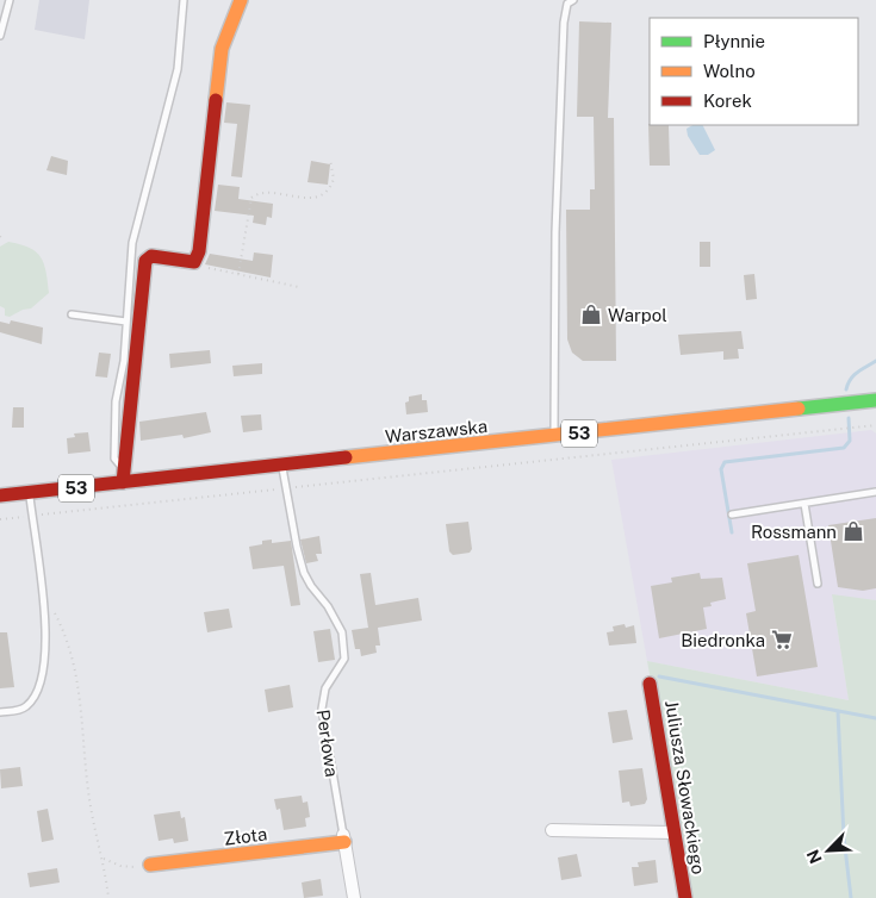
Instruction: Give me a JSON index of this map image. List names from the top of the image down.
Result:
{
  "streets": {
    "street": [
      "Warszawska",
      "53",
      "Perłowa",
      "Juliusza Słowackiego",
      "Złota"
    ]
  },
  "crossings": [
    ["Warszawska", "Perłowa"],
    ["Perłowa", "Złota"]
  ],
  "places": {
    "shop": ["Warpol", "Rossmann"],
    "supermarket": ["Biedronka"]
  },
  "legend": ["Płynnie", "Wolno", "Korek"],
  "north": "bottom left"
}
